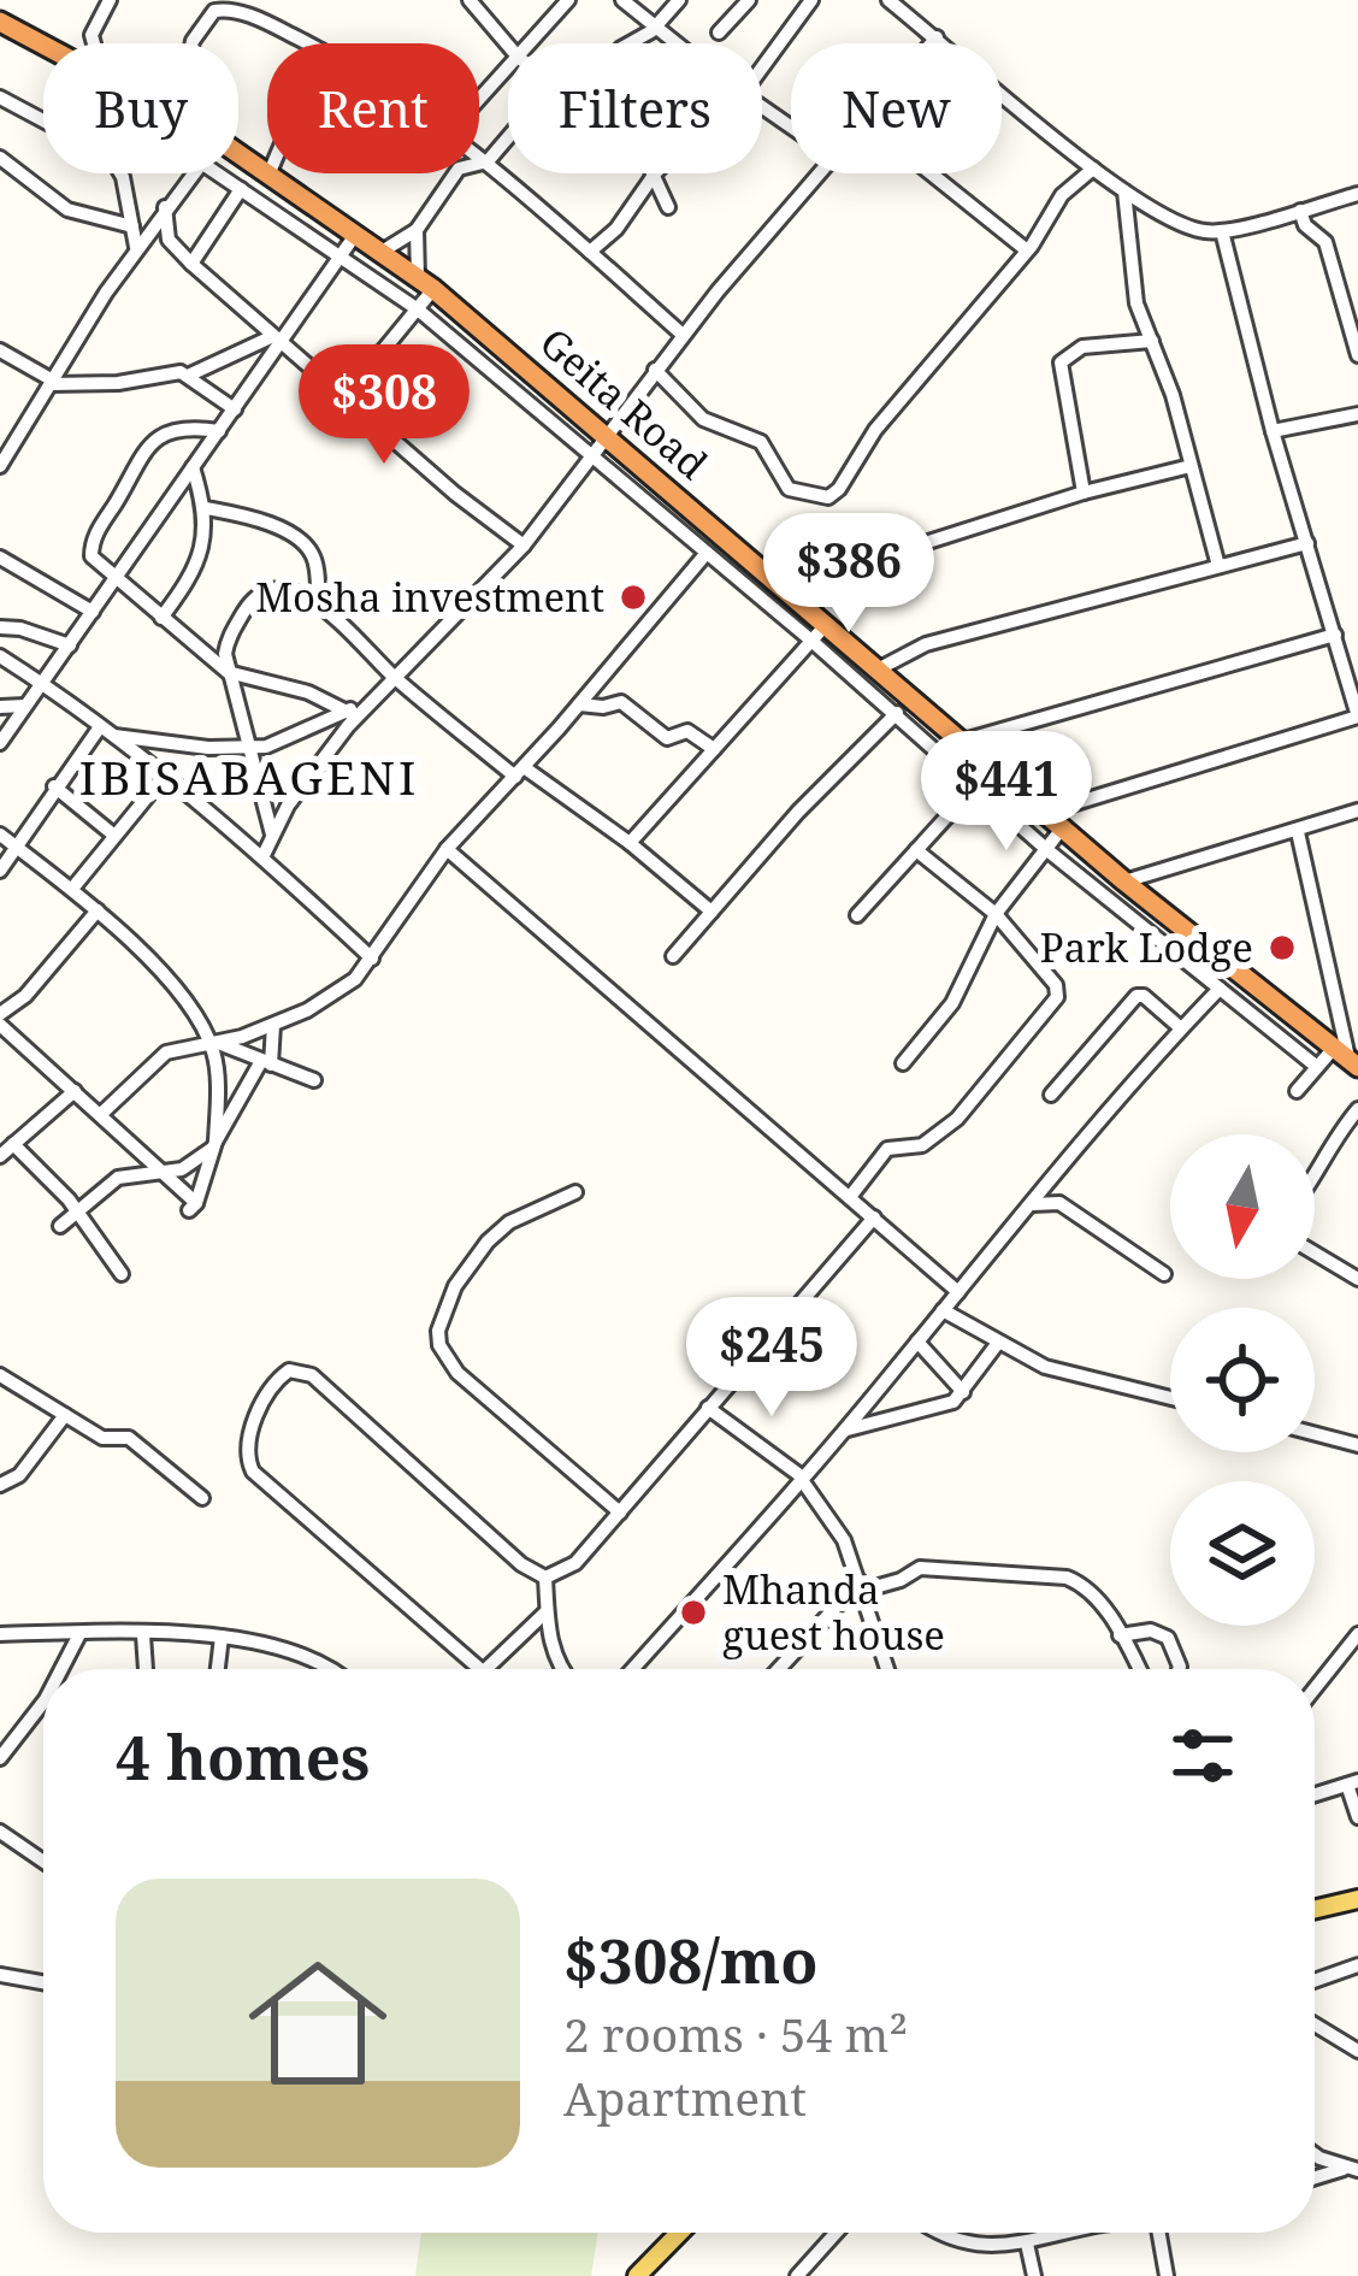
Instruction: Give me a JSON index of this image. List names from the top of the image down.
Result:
{
  "streets": {
    "highway": ["Geita Road"]
  },
  "districts": ["IBISABAGENI"],
  "places": ["Mosha investment", "Park Lodge", "Mhanda guest house"],
  "north": "bottom",
  "page": {
    "chip": [
      "Buy",
      "Rent",
      "Filters",
      "New"
    ],
    "price": [
      "$308",
      "$386",
      "$441",
      "$245"
    ],
    "heading": "4 homes",
    "list": [
      {
        "name": "$308/mo",
        "note": "2 rooms · 54 m² · Apartment"
      }
    ]
  }
}
